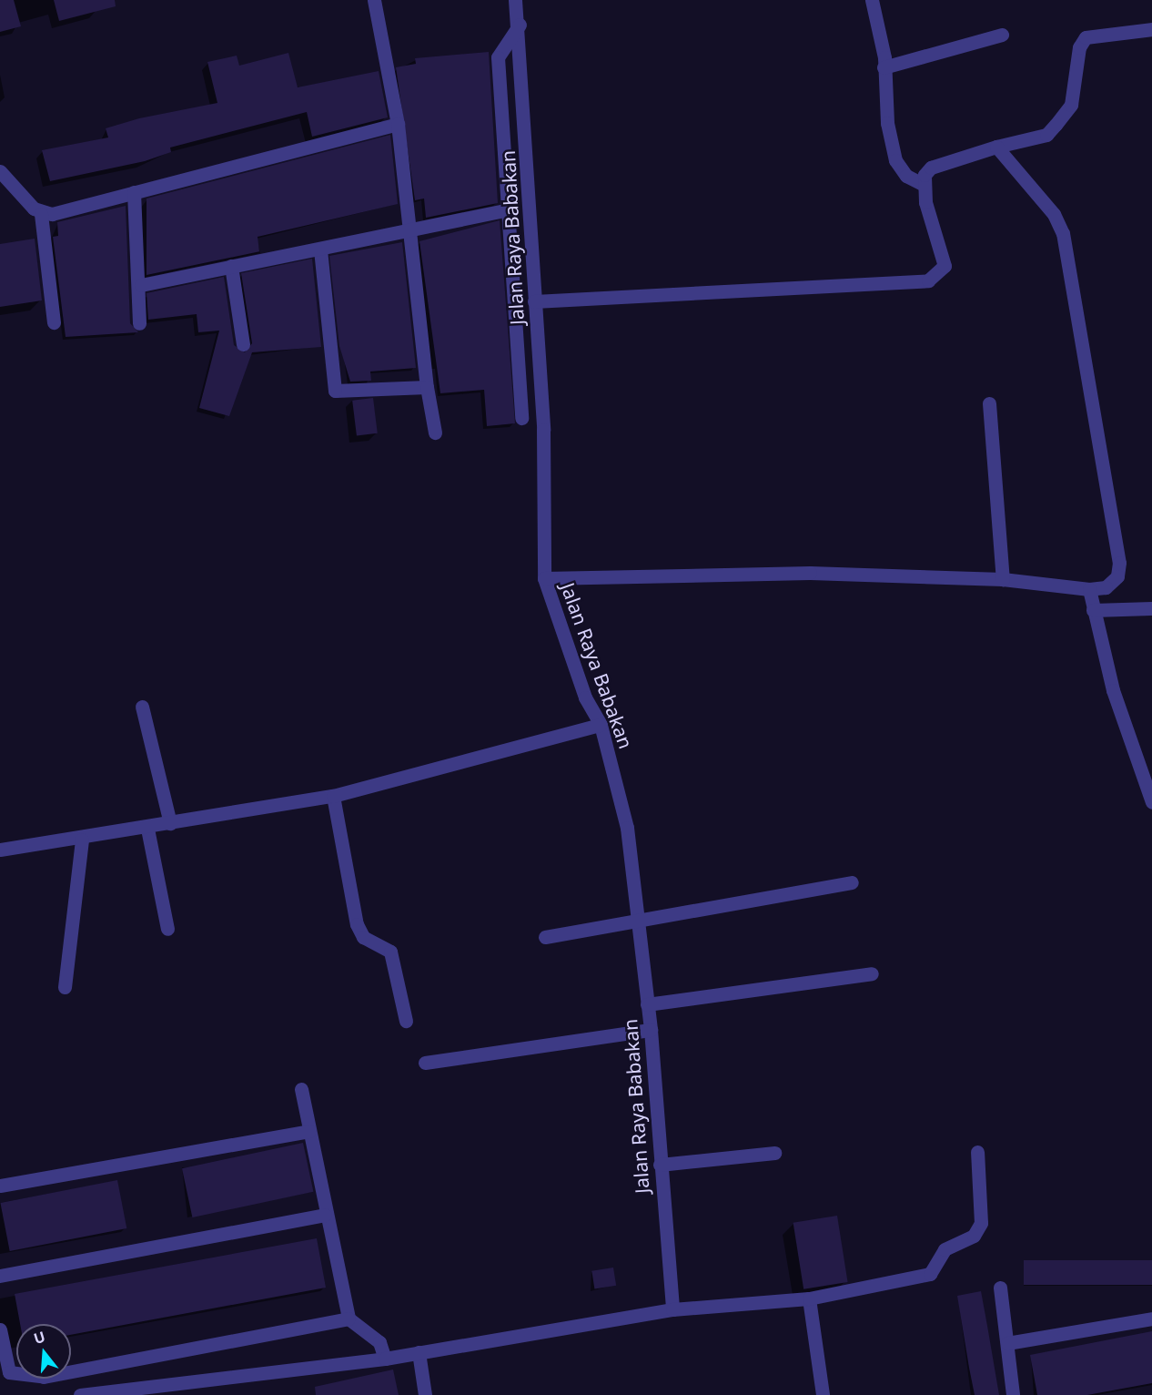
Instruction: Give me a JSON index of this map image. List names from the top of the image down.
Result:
{
  "streets": {
    "street": ["Jalan Raya Babakan"]
  },
  "north": "top"
}
